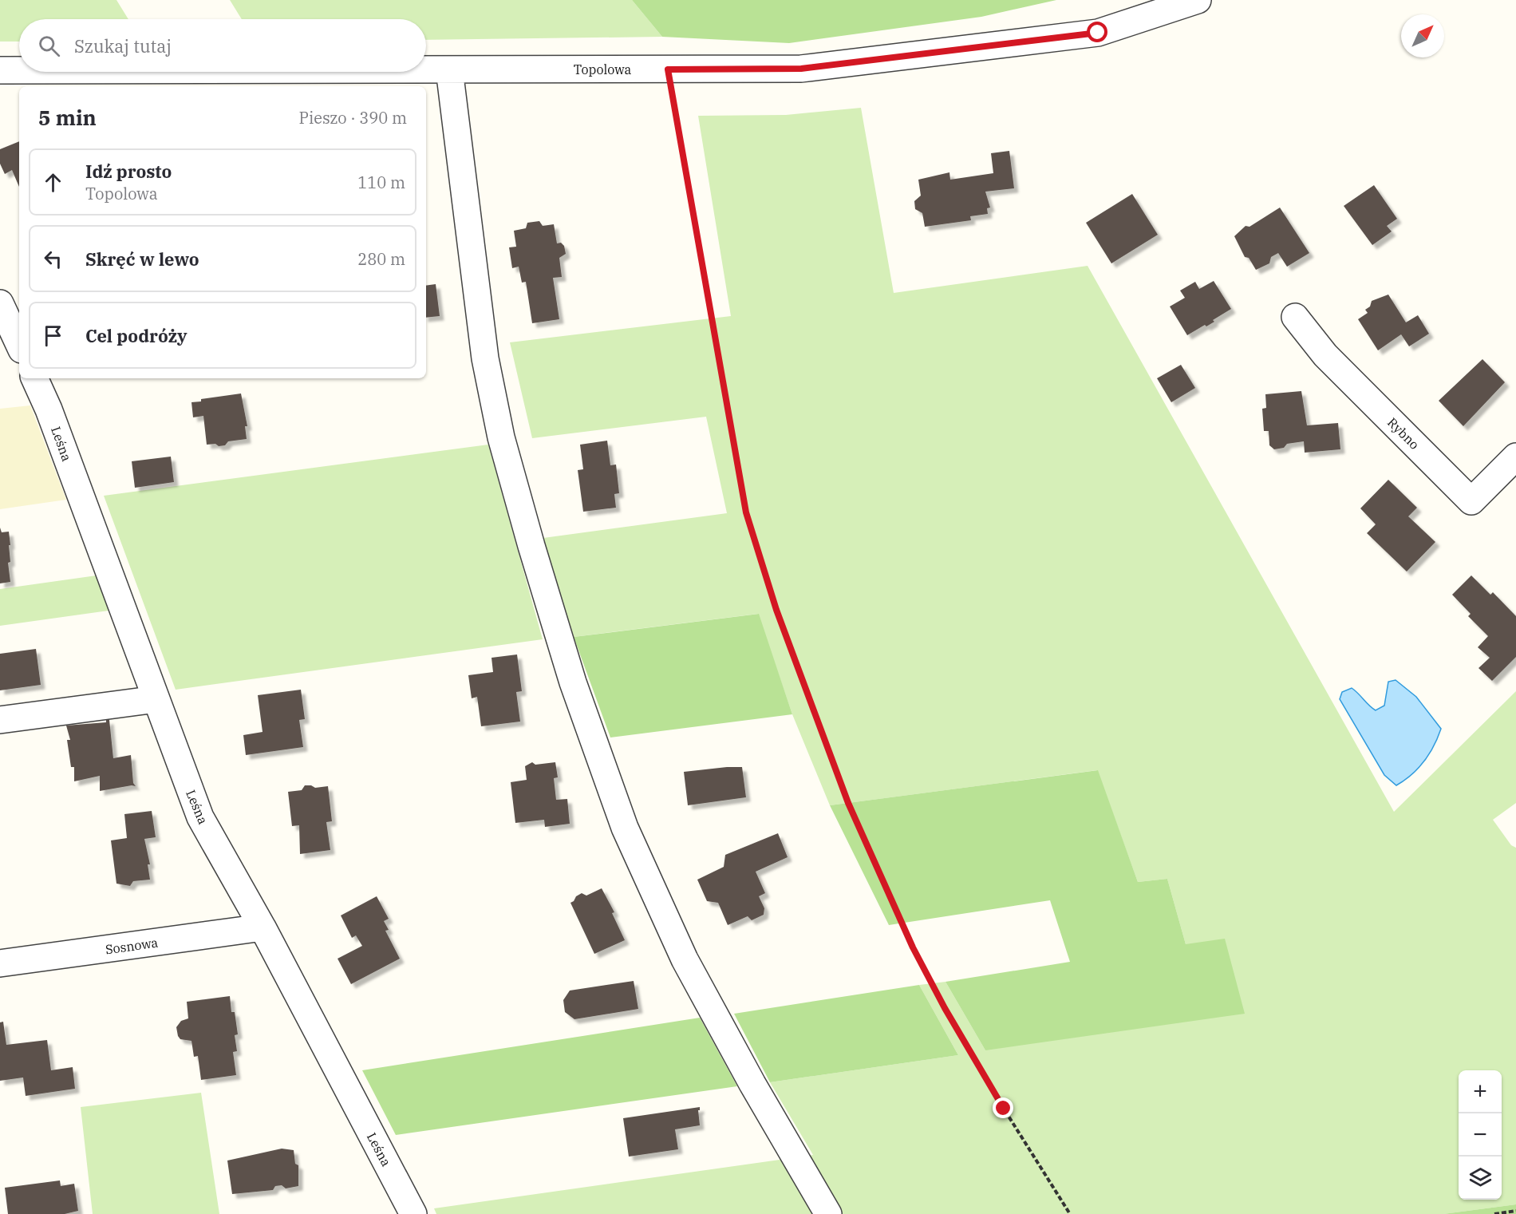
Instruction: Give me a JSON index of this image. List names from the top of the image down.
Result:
{
  "streets": {
    "street": [
      "Topolowa",
      "Rybno",
      "Leśna",
      "Sosnowa"
    ]
  },
  "crossings": [
    ["Leśna", "Sosnowa"]
  ],
  "north": "top right",
  "page": {
    "search": "Szukaj tutaj",
    "heading": ["5 min", "Pieszo · 390 m"],
    "list": [
      ["Idź prosto", "Topolowa", "110 m"],
      ["Skręć w lewo", "280 m"],
      "Cel podróży"
    ],
    "map_buttons": ["+", "−"]
  }
}
